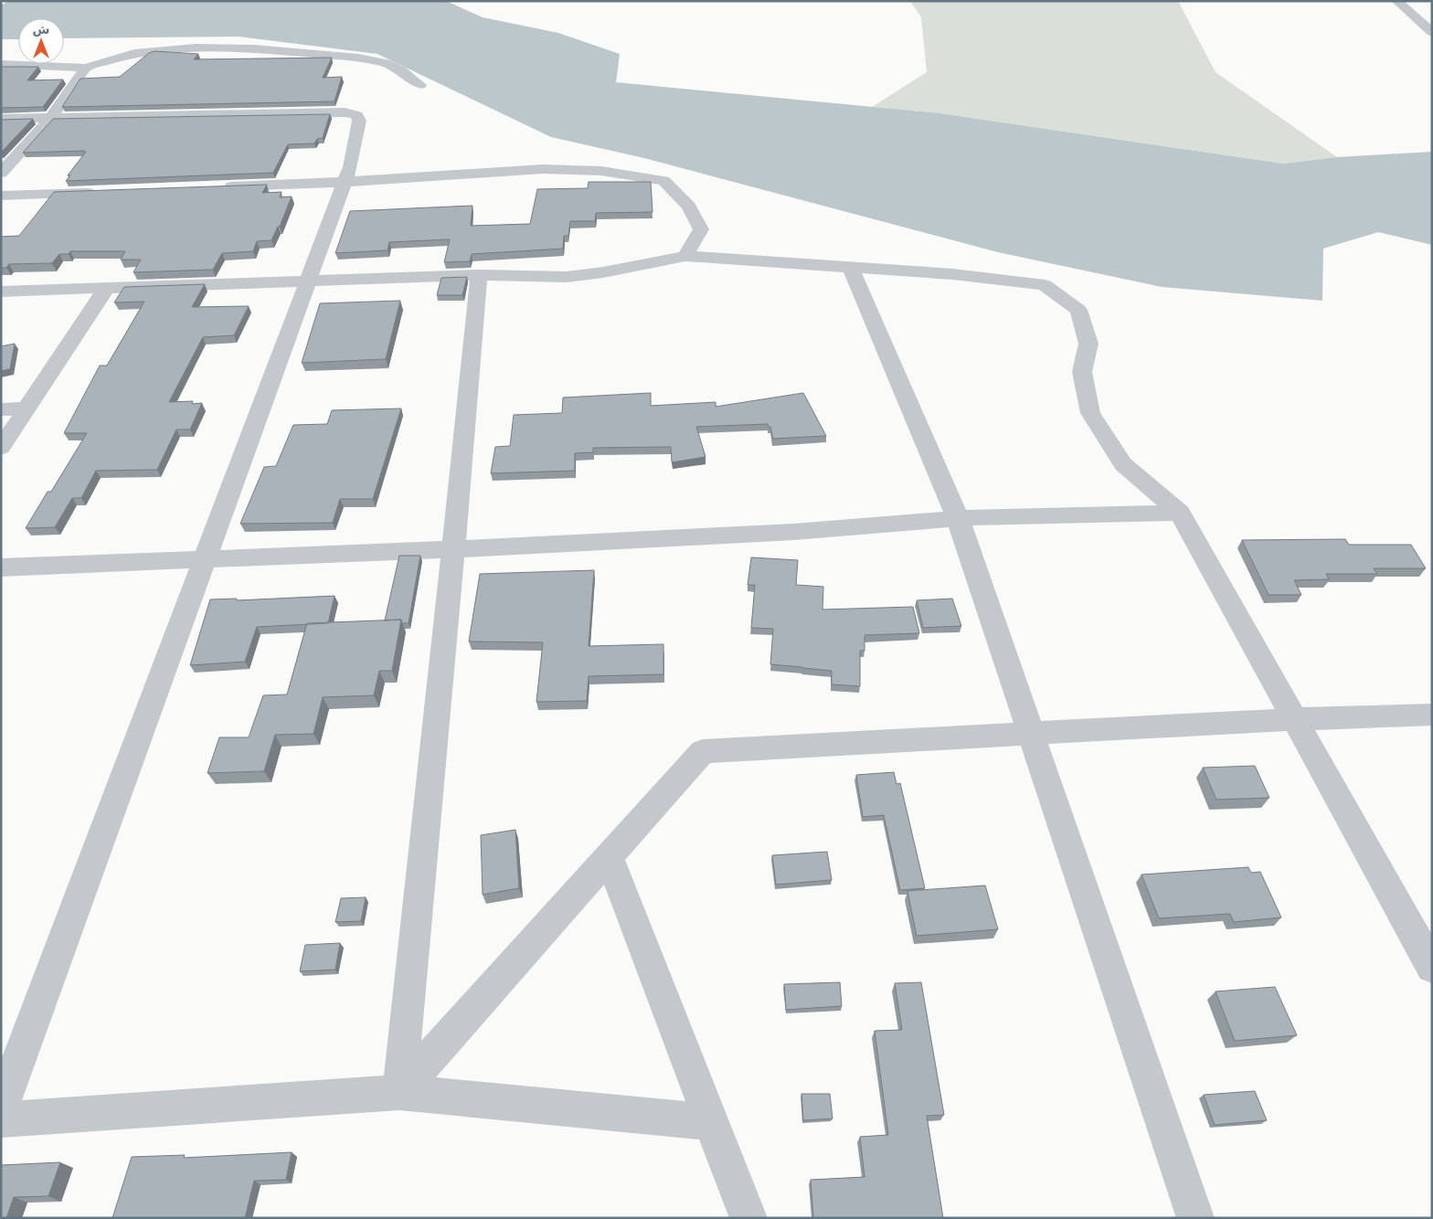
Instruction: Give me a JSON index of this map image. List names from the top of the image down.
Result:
{
  "north": "top"
}
